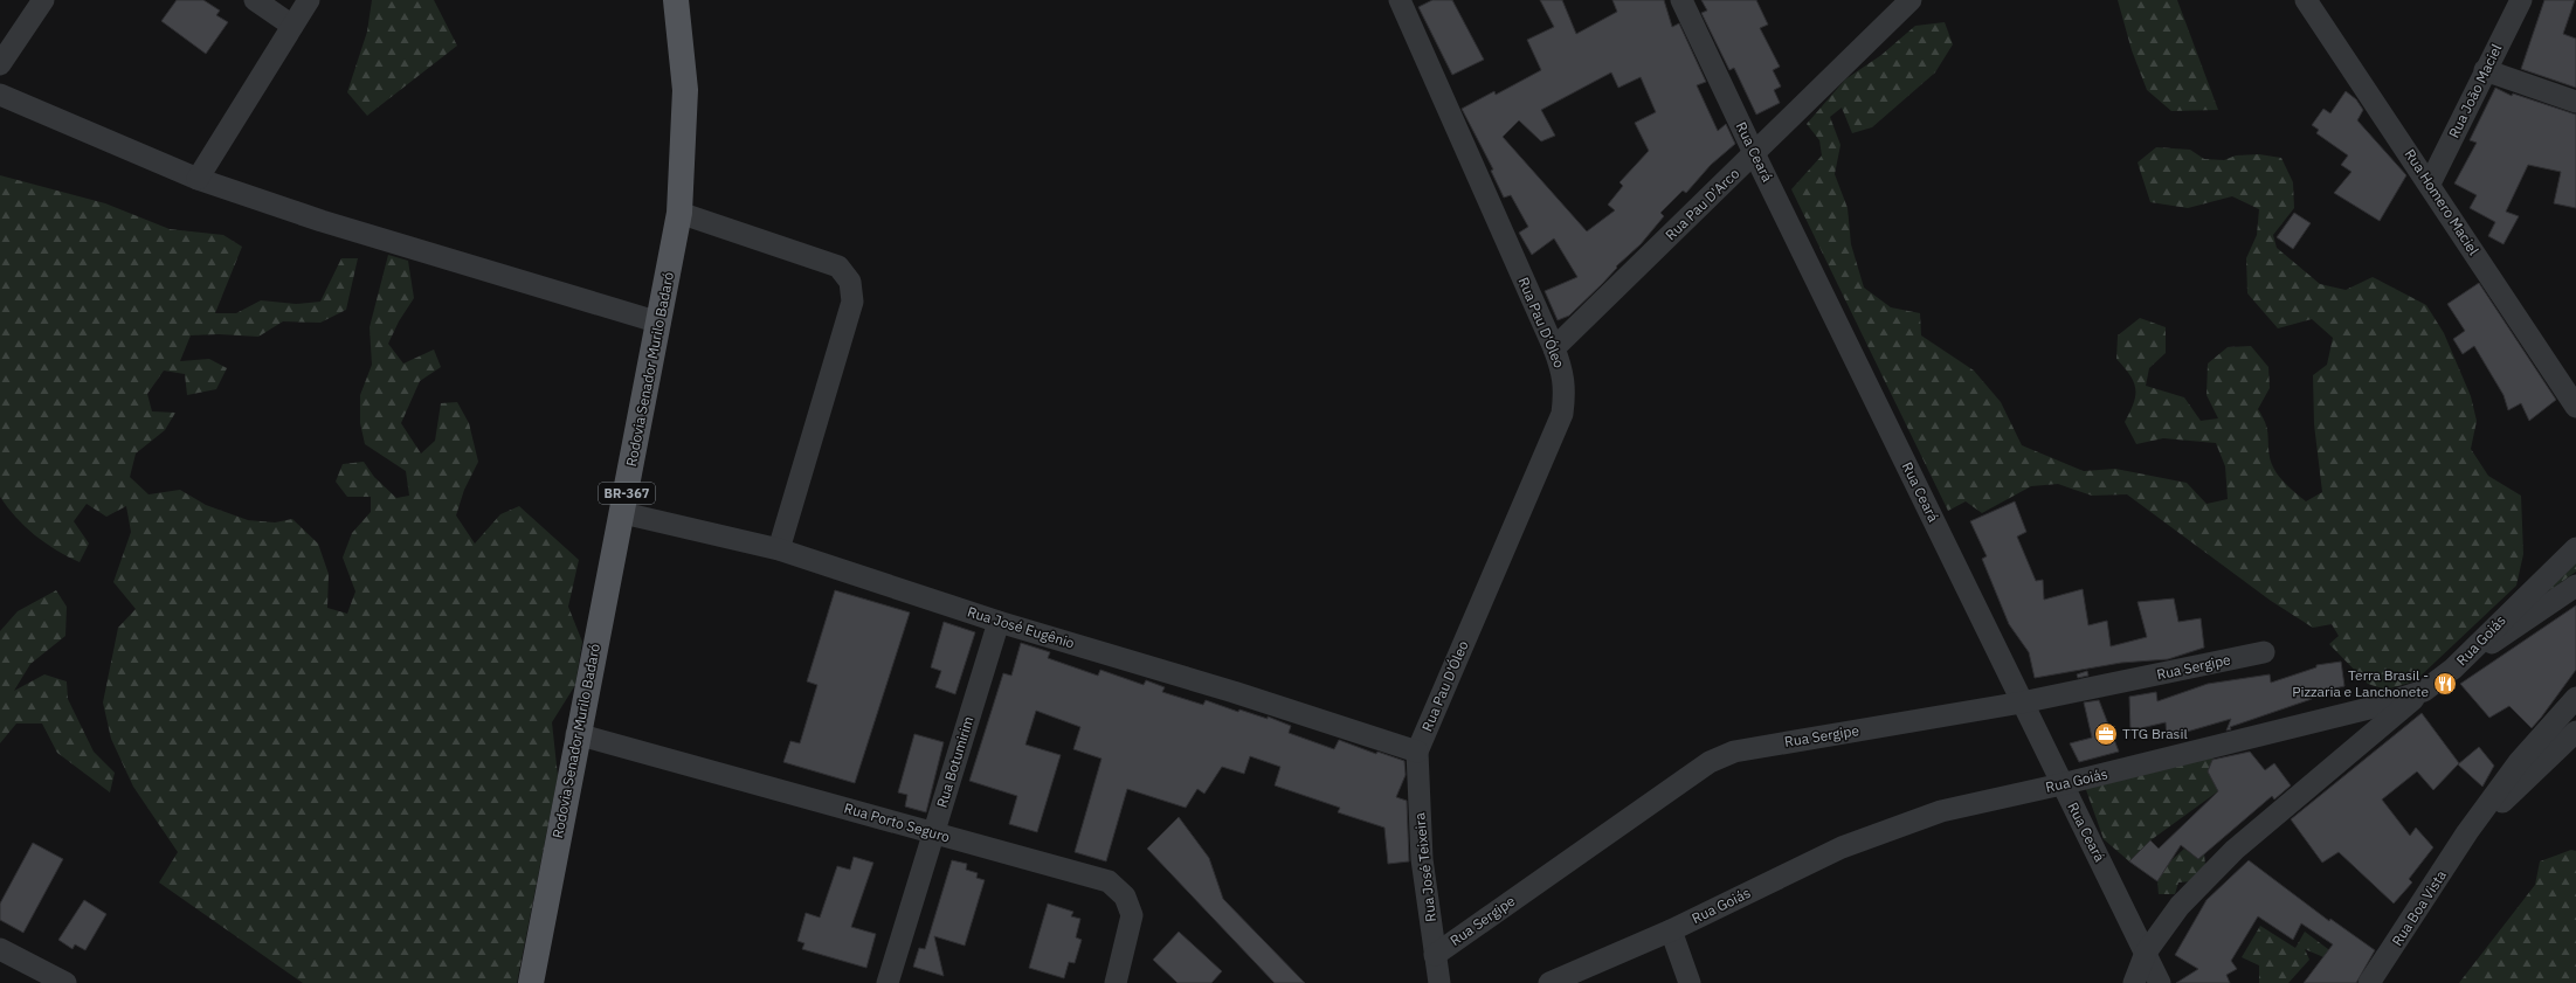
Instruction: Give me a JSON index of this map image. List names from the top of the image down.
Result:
{
  "streets": {
    "main road": ["Rodovia Senador Murilo Badaró", "BR-367"],
    "street": [
      "Rua João Maciel",
      "Rua Ceará",
      "Rua Homero Maciel",
      "Rua Pau D'Arco",
      "Rua Pau D'Óleo",
      "Rua José Eugênio",
      "Rua Goiás",
      "Rua Sergipe",
      "Rua Botumirim",
      "Rua Porto Seguro",
      "Rua José Teixeira",
      "Rua Boa Vista"
    ]
  },
  "crossings": [
    ["Rua João Maciel", "Rua Homero Maciel"],
    ["Rua Ceará", "Rua Pau D'Arco"],
    ["Rua Ceará", "Rua Goiás"],
    ["Rua Ceará", "Rua Sergipe"],
    ["Rua Pau D'Arco", "Rua Pau D'Óleo"],
    ["Rua Pau D'Óleo", "Rua José Eugênio"],
    ["Rua Pau D'Óleo", "Rua José Teixeira"],
    ["Rodovia Senador Murilo Badaró", "Rua José Eugênio"],
    ["Rodovia Senador Murilo Badaró", "Rua Porto Seguro"],
    ["Rua José Eugênio", "Rua Botumirim"],
    ["Rua José Eugênio", "Rua José Teixeira"],
    ["Rua Sergipe", "Rua José Teixeira"],
    ["Rua Botumirim", "Rua Porto Seguro"]
  ],
  "places": {
    "restaurant": ["Terra Brasil - Pizzaria e Lanchonete"],
    "office": ["TTG Brasil"]
  }
}
